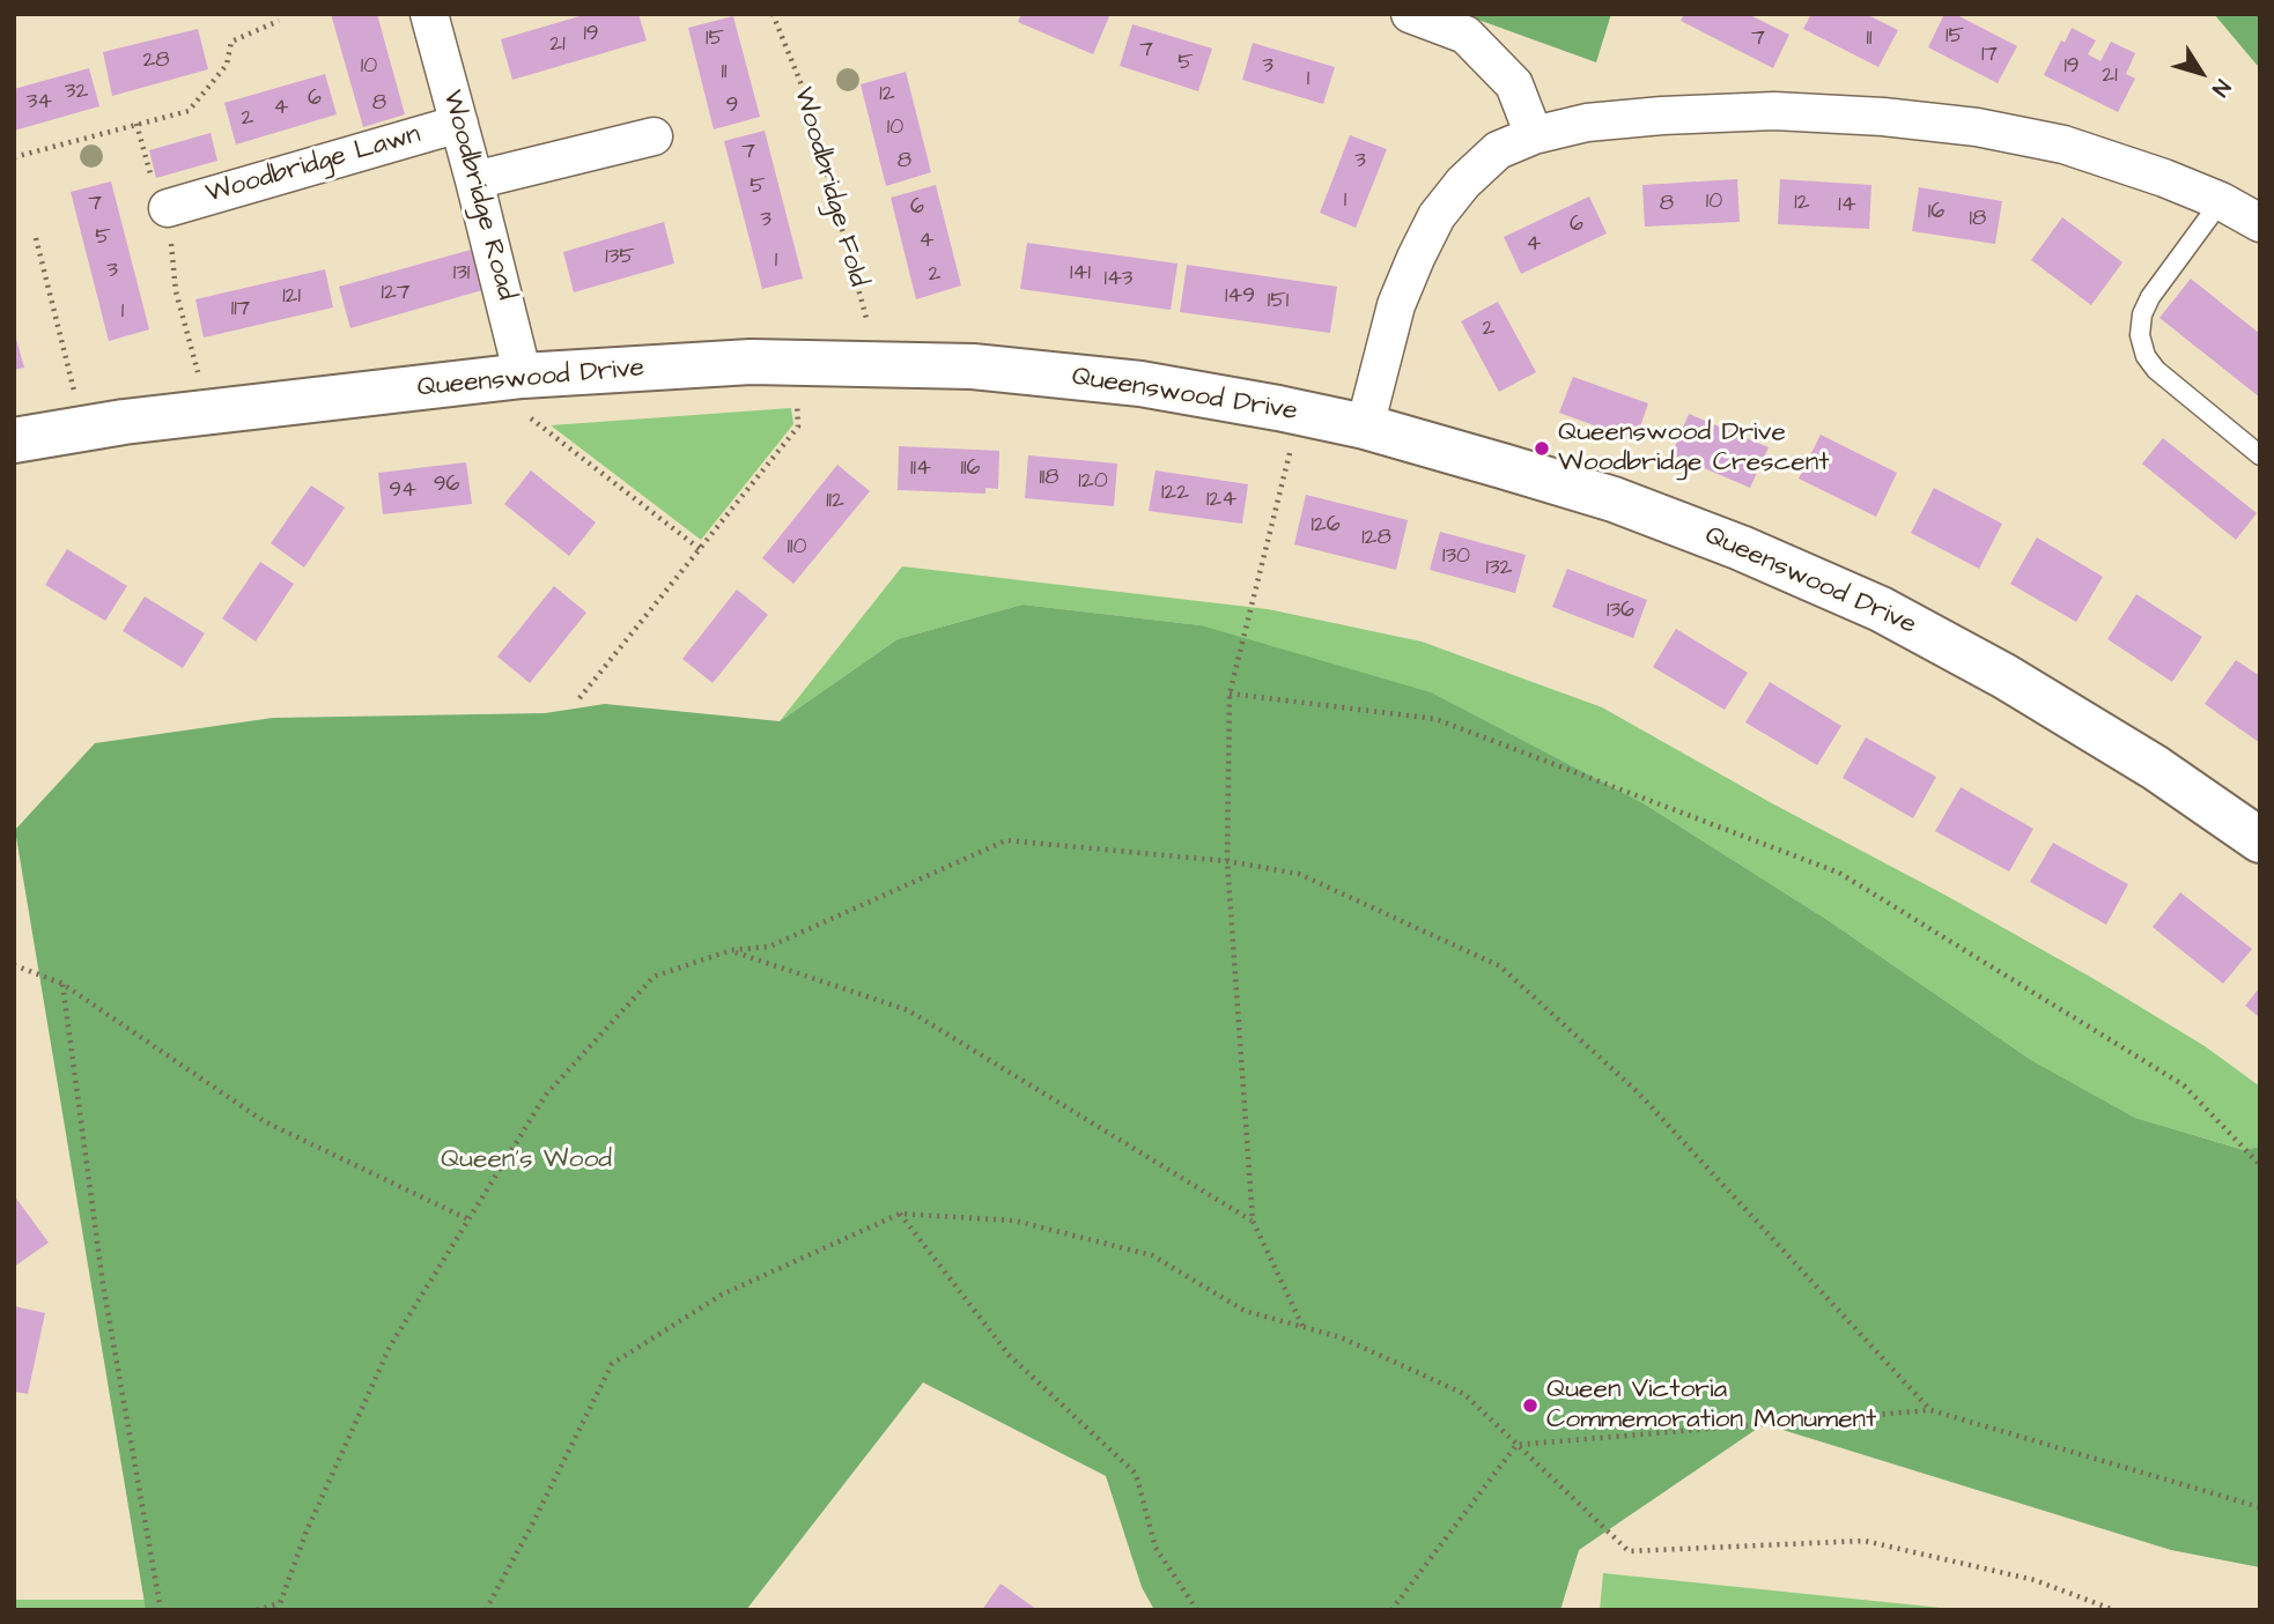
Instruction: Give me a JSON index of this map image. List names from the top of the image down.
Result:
{
  "streets": {
    "street": ["Woodbridge Lawn", "Woodbridge Road", "Queenswood Drive"],
    "path": ["Woodbridge Fold"]
  },
  "crossings": [
    ["Woodbridge Lawn", "Woodbridge Road"],
    ["Woodbridge Fold", "Queenswood Drive"],
    ["Woodbridge Road", "Queenswood Drive"]
  ],
  "parks": ["Queen's Wood"],
  "places": ["Queenswood Drive Woodbridge Crescent", "Queen Victoria Commemoration Monument"],
  "house_numbers": [
    "19",
    "15",
    "15",
    "7",
    "11",
    "21",
    "7",
    "17",
    "28",
    "5",
    "10",
    "3",
    "19",
    "11",
    "21",
    "1",
    "32",
    "12",
    "6",
    "34",
    "8",
    "9",
    "4",
    "2",
    "10",
    "7",
    "8",
    "3",
    "5",
    "1",
    "10",
    "12",
    "7",
    "8",
    "14",
    "6",
    "16",
    "18",
    "3",
    "6",
    "5",
    "4",
    "4",
    "135",
    "1",
    "3",
    "131",
    "141",
    "2",
    "143",
    "127",
    "121",
    "149",
    "151",
    "117",
    "1",
    "2",
    "114",
    "116",
    "118",
    "120",
    "96",
    "94",
    "122",
    "124",
    "112",
    "126",
    "128",
    "110",
    "130",
    "132",
    "136"
  ],
  "north": "bottom right"
}
